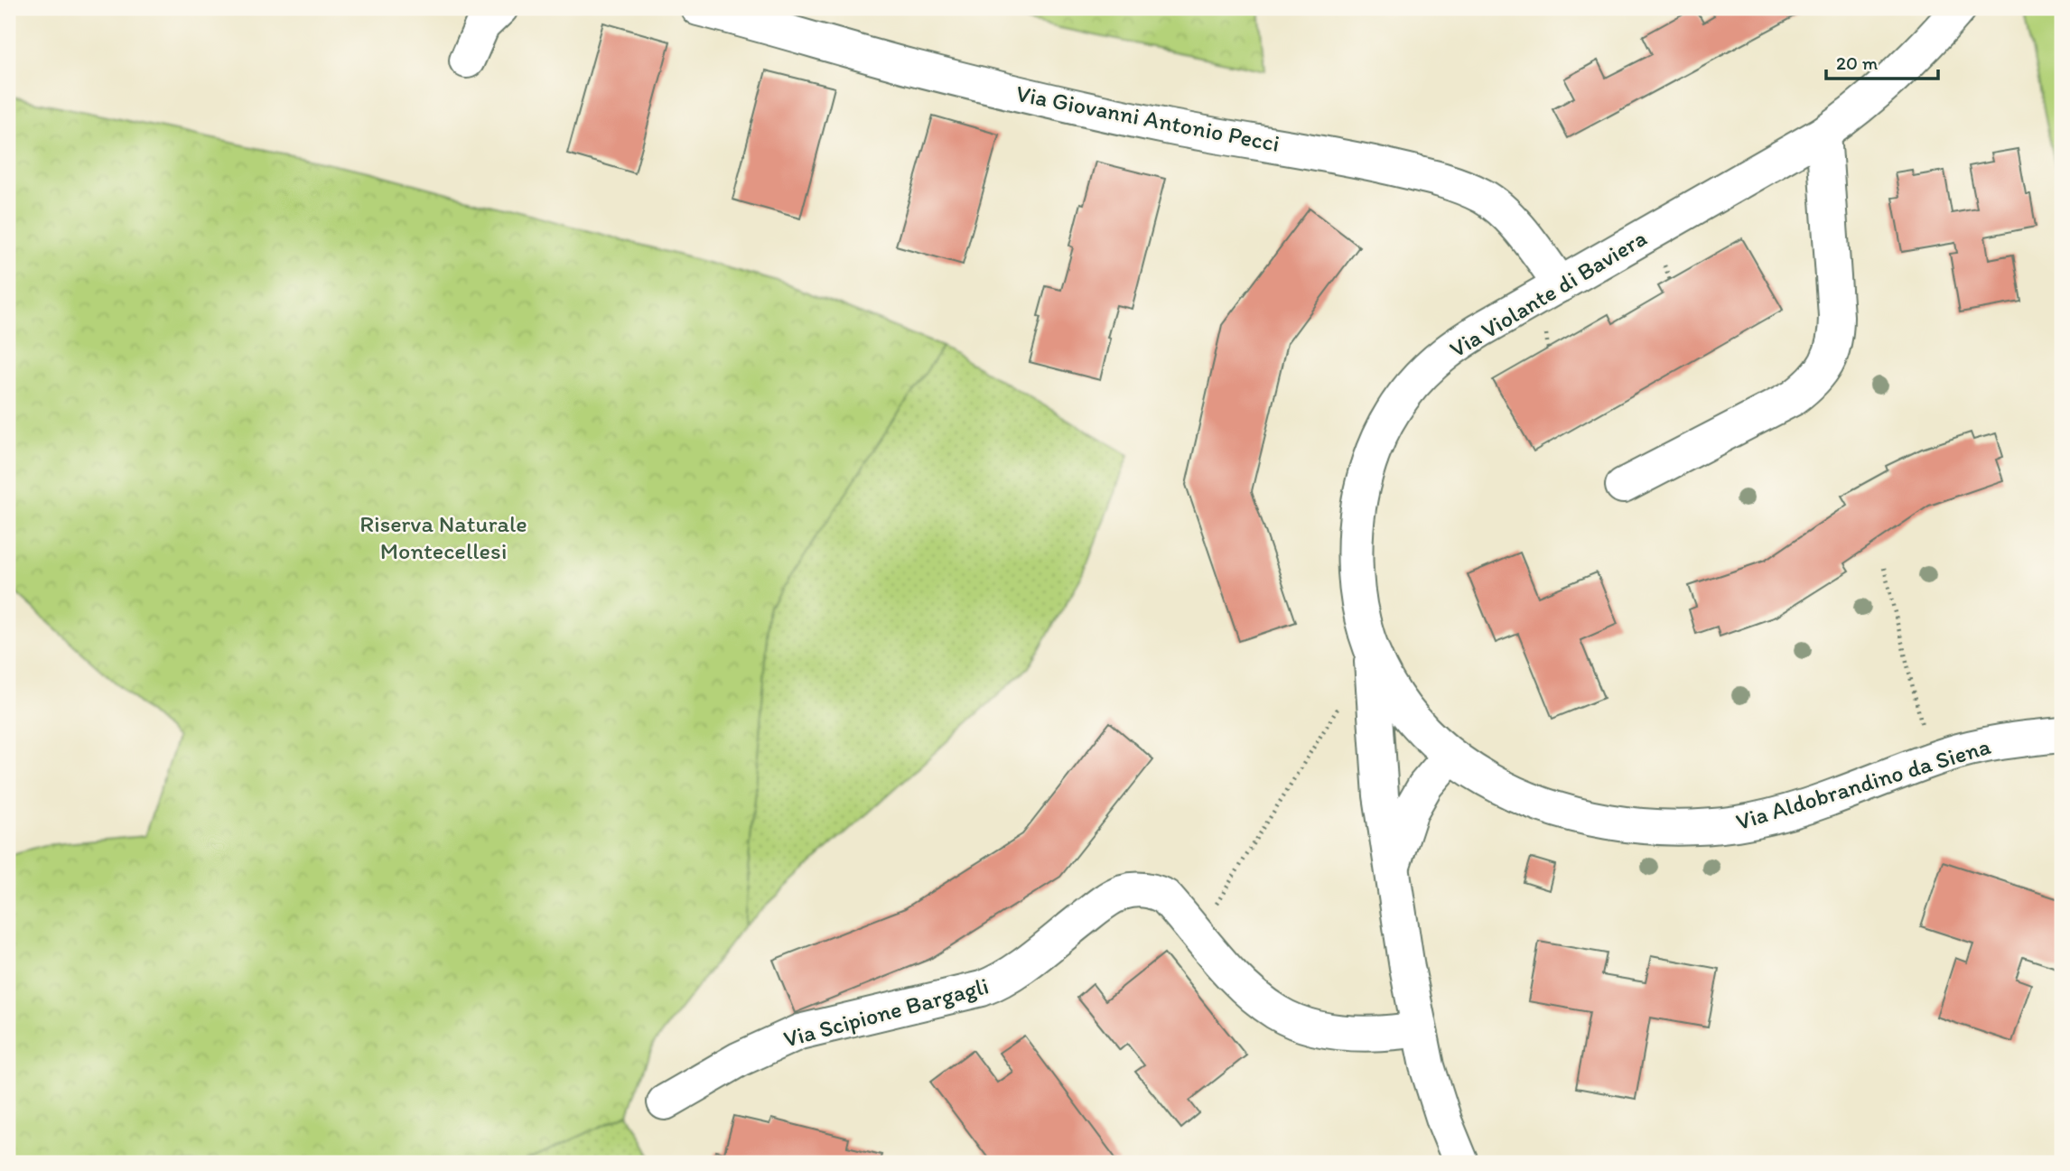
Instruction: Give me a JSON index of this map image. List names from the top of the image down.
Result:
{
  "streets": {
    "street": [
      "Via Giovanni Antonio Pecci",
      "Via Violante di Baviera",
      "Via Aldobrandino da Siena",
      "Via Scipione Bargagli"
    ]
  },
  "crossings": [
    ["Via Giovanni Antonio Pecci", "Via Violante di Baviera"],
    ["Via Violante di Baviera", "Via Aldobrandino da Siena"]
  ],
  "parks": ["Riserva Naturale Montecellesi"],
  "scale_bar": "20 m"
}
